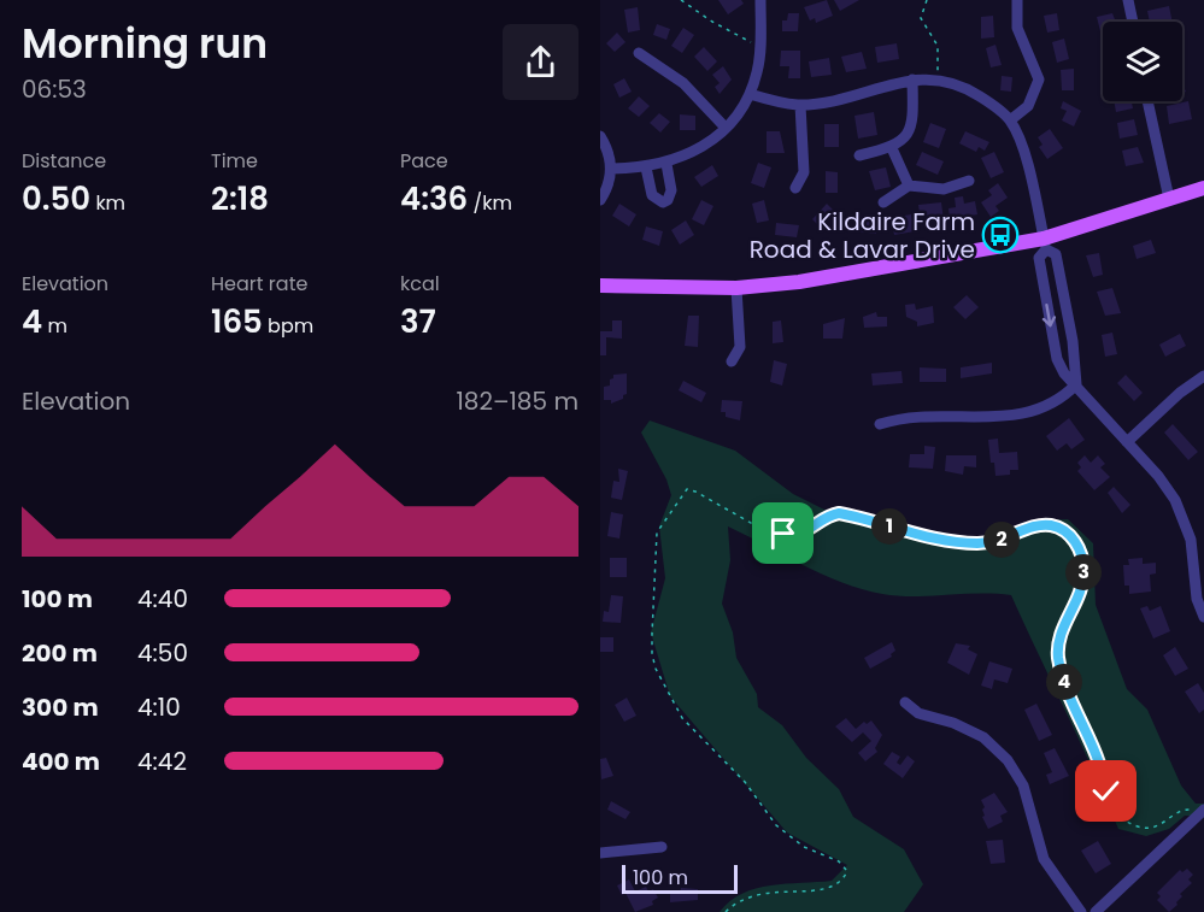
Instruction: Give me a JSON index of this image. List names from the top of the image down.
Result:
{
  "places": {
    "bus stop": ["Kildaire Farm Road & Lavar Drive"]
  },
  "scale_bar": "100 m",
  "page": {
    "heading": ["Morning run", "06:53"],
    "stats": [
      ["Distance", "0.50 km"],
      ["Time", "2:18"],
      ["Pace", "4:36 /km"],
      ["Elevation", "4 m"],
      ["Heart rate", "165 bpm"],
      ["kcal", "37"]
    ],
    "chart": ["Elevation", "182–185 m"],
    "pins": [
      "1",
      "2",
      "3",
      "4"
    ],
    "list": [
      {
        "name": "100 m",
        "note": "4:40"
      },
      {
        "name": "200 m",
        "note": "4:50"
      },
      {
        "name": "300 m",
        "note": "4:10"
      },
      {
        "name": "400 m",
        "note": "4:42"
      }
    ],
    "scale": "100 m"
  }
}
